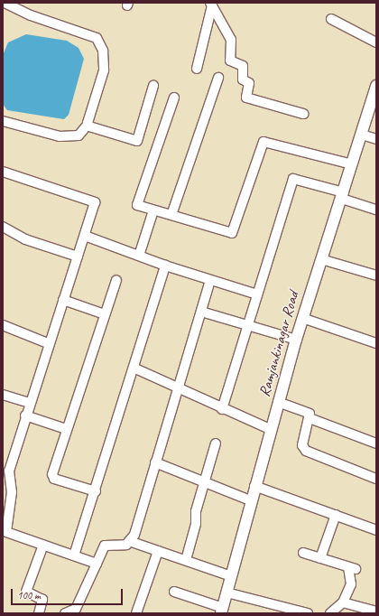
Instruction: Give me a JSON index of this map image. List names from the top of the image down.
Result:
{
  "streets": {
    "street": ["Ramjankinagar Road"]
  },
  "scale_bar": "100 m"
}
